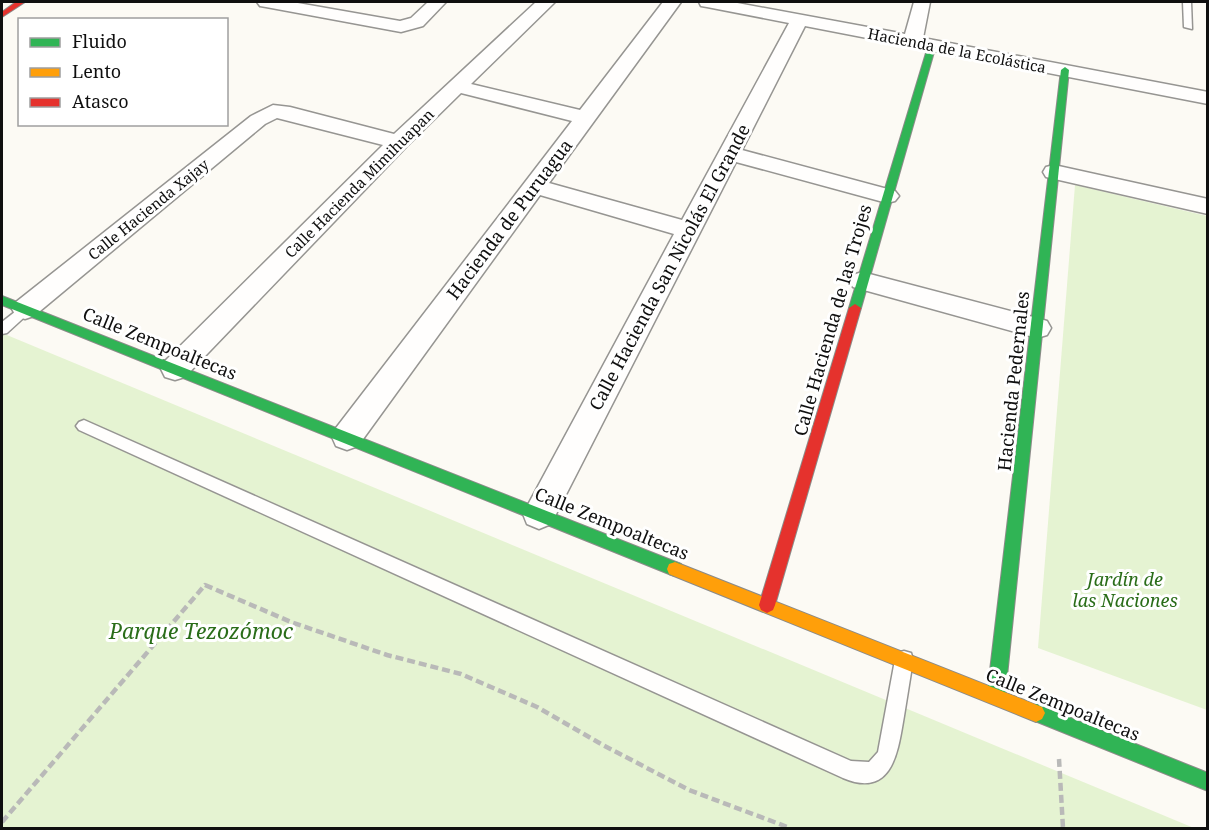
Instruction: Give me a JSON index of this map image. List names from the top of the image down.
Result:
{
  "streets": {
    "street": [
      "Hacienda de la Ecolástica",
      "Calle Hacienda Mimihuapan",
      "Calle Hacienda Xajay",
      "Hacienda de Puruagua",
      "Calle Hacienda San Nicolás El Grande",
      "Calle Hacienda de las Trojes",
      "Calle Zempoaltecas",
      "Hacienda Pedernales"
    ]
  },
  "crossings": [
    ["Hacienda de la Ecolástica", "Calle Hacienda San Nicolás El Grande"],
    ["Hacienda de la Ecolástica", "Calle Hacienda de las Trojes"],
    ["Hacienda de la Ecolástica", "Hacienda Pedernales"],
    ["Calle Hacienda Mimihuapan", "Calle Hacienda Xajay"],
    ["Calle Hacienda Mimihuapan", "Calle Zempoaltecas"],
    ["Calle Hacienda Xajay", "Calle Zempoaltecas"],
    ["Hacienda de Puruagua", "Calle Zempoaltecas"],
    ["Calle Hacienda San Nicolás El Grande", "Calle Zempoaltecas"],
    ["Calle Hacienda de las Trojes", "Calle Zempoaltecas"],
    ["Calle Zempoaltecas", "Hacienda Pedernales"]
  ],
  "parks": ["Jardín de las Naciones", "Parque Tezozómoc"],
  "legend": ["Fluido", "Lento", "Atasco"]
}
